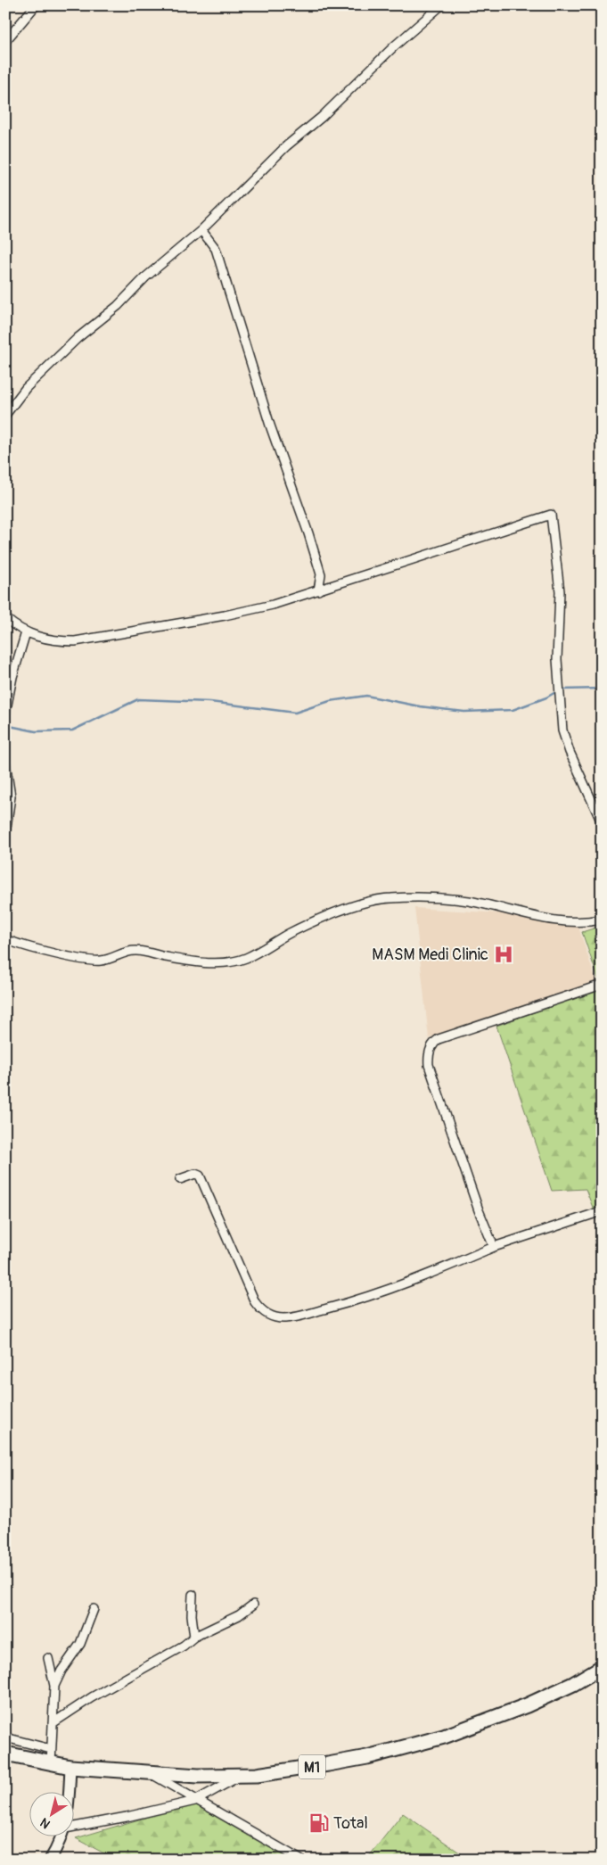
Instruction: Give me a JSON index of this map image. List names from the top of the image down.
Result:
{
  "streets": {
    "highway": ["M1"]
  },
  "places": {
    "hospital": ["MASM Medi Clinic"],
    "fuel station": ["Total"]
  },
  "north": "bottom left"
}
